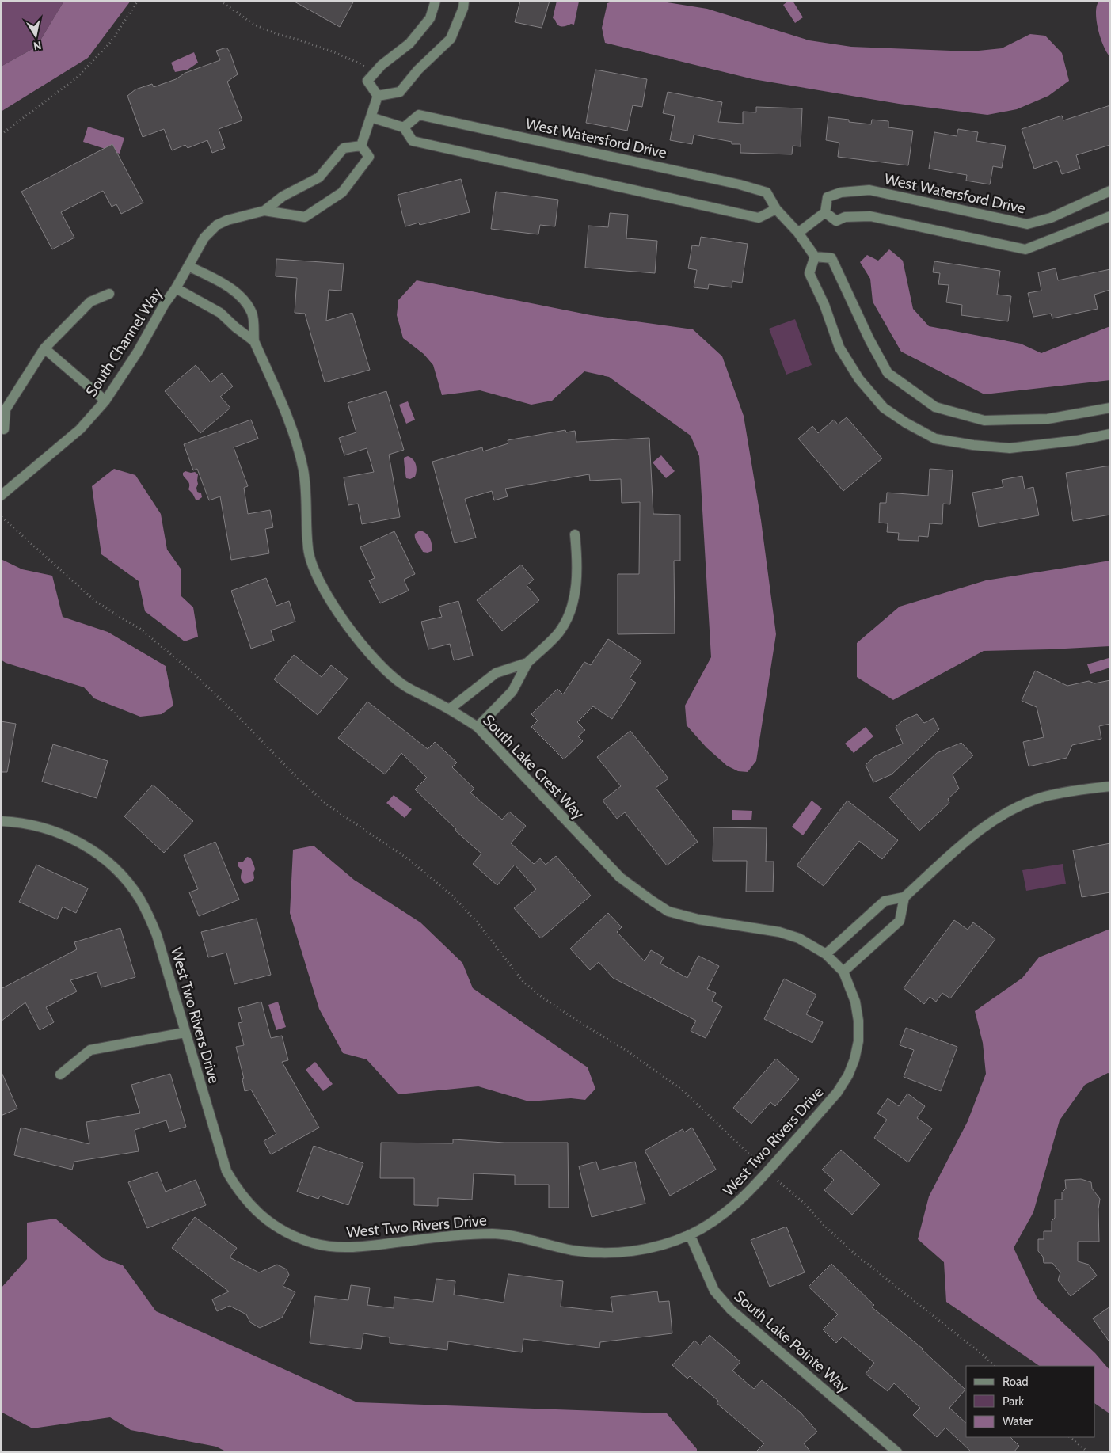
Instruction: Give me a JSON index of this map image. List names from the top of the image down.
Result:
{
  "streets": {
    "street": [
      "West Watersford Drive",
      "South Channel Way",
      "South Lake Crest Way",
      "West Two Rivers Drive",
      "South Lake Pointe Way"
    ]
  },
  "crossings": [
    ["South Channel Way", "South Lake Crest Way"],
    ["South Lake Crest Way", "West Two Rivers Drive"],
    ["West Two Rivers Drive", "South Lake Pointe Way"]
  ],
  "legend": ["Road", "Park", "Water"],
  "north": "bottom"
}
